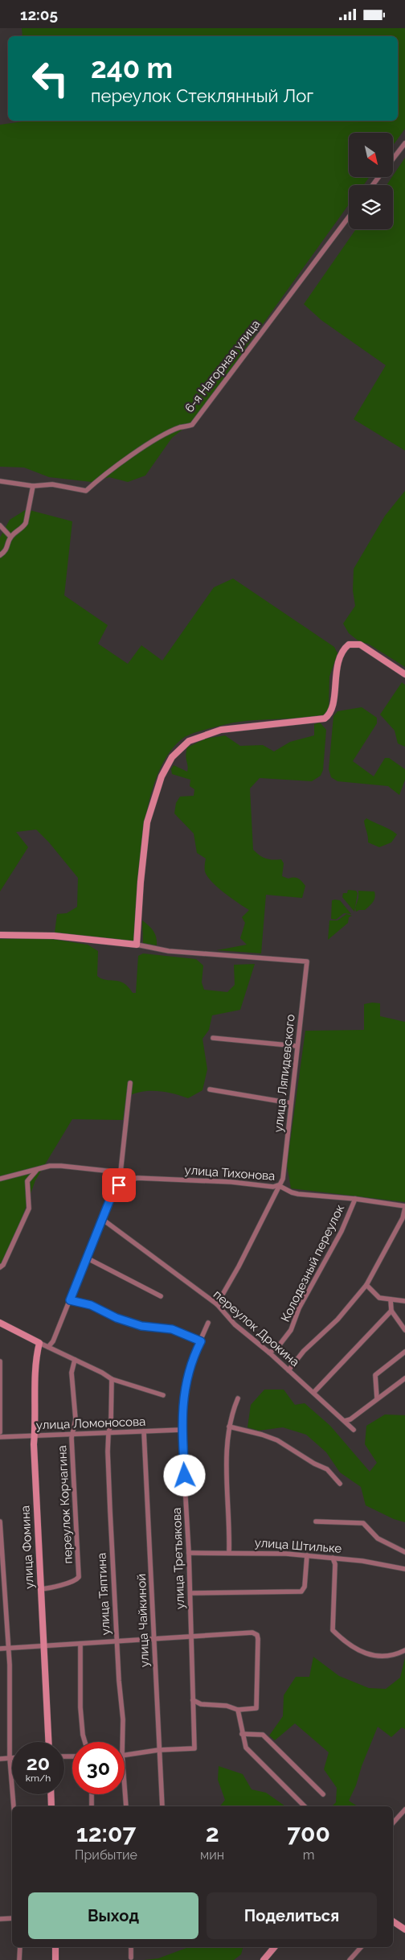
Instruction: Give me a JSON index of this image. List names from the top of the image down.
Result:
{
  "streets": {
    "street": [
      "6-я Нагорная улица",
      "улица Ляпидевского",
      "улица Тихонова",
      "Колодезный переулок",
      "переулок Дрокина",
      "улица Ломоносова",
      "переулок Корчагина",
      "улица Штильке",
      "улица Фомина",
      "улица Третьякова",
      "улица Тяптина",
      "улица Чайкиной"
    ]
  },
  "crossings": [
    ["улица Ляпидевского", "улица Тихонова"],
    ["улица Тихонова", "Колодезный переулок"],
    ["Колодезный переулок", "переулок Дрокина"],
    ["улица Ломоносова", "переулок Корчагина"],
    ["улица Ломоносова", "улица Фомина"],
    ["улица Ломоносова", "улица Третьякова"],
    ["улица Ломоносова", "улица Тяптина"],
    ["улица Ломоносова", "улица Чайкиной"],
    ["переулок Корчагина", "улица Фомина"],
    ["улица Штильке", "улица Третьякова"],
    ["улица Третьякова", "улица Чайкиной"]
  ],
  "north": "bottom right",
  "page": {
    "status": "12:05",
    "turn": ["240 m", "переулок Стеклянный Лог"],
    "speed": "20 km/h",
    "limit": "30",
    "eta": [
      "12:07",
      "Прибытие",
      "2",
      "мин",
      "700",
      "m"
    ],
    "buttons": ["Выход", "Поделиться"]
  }
}
